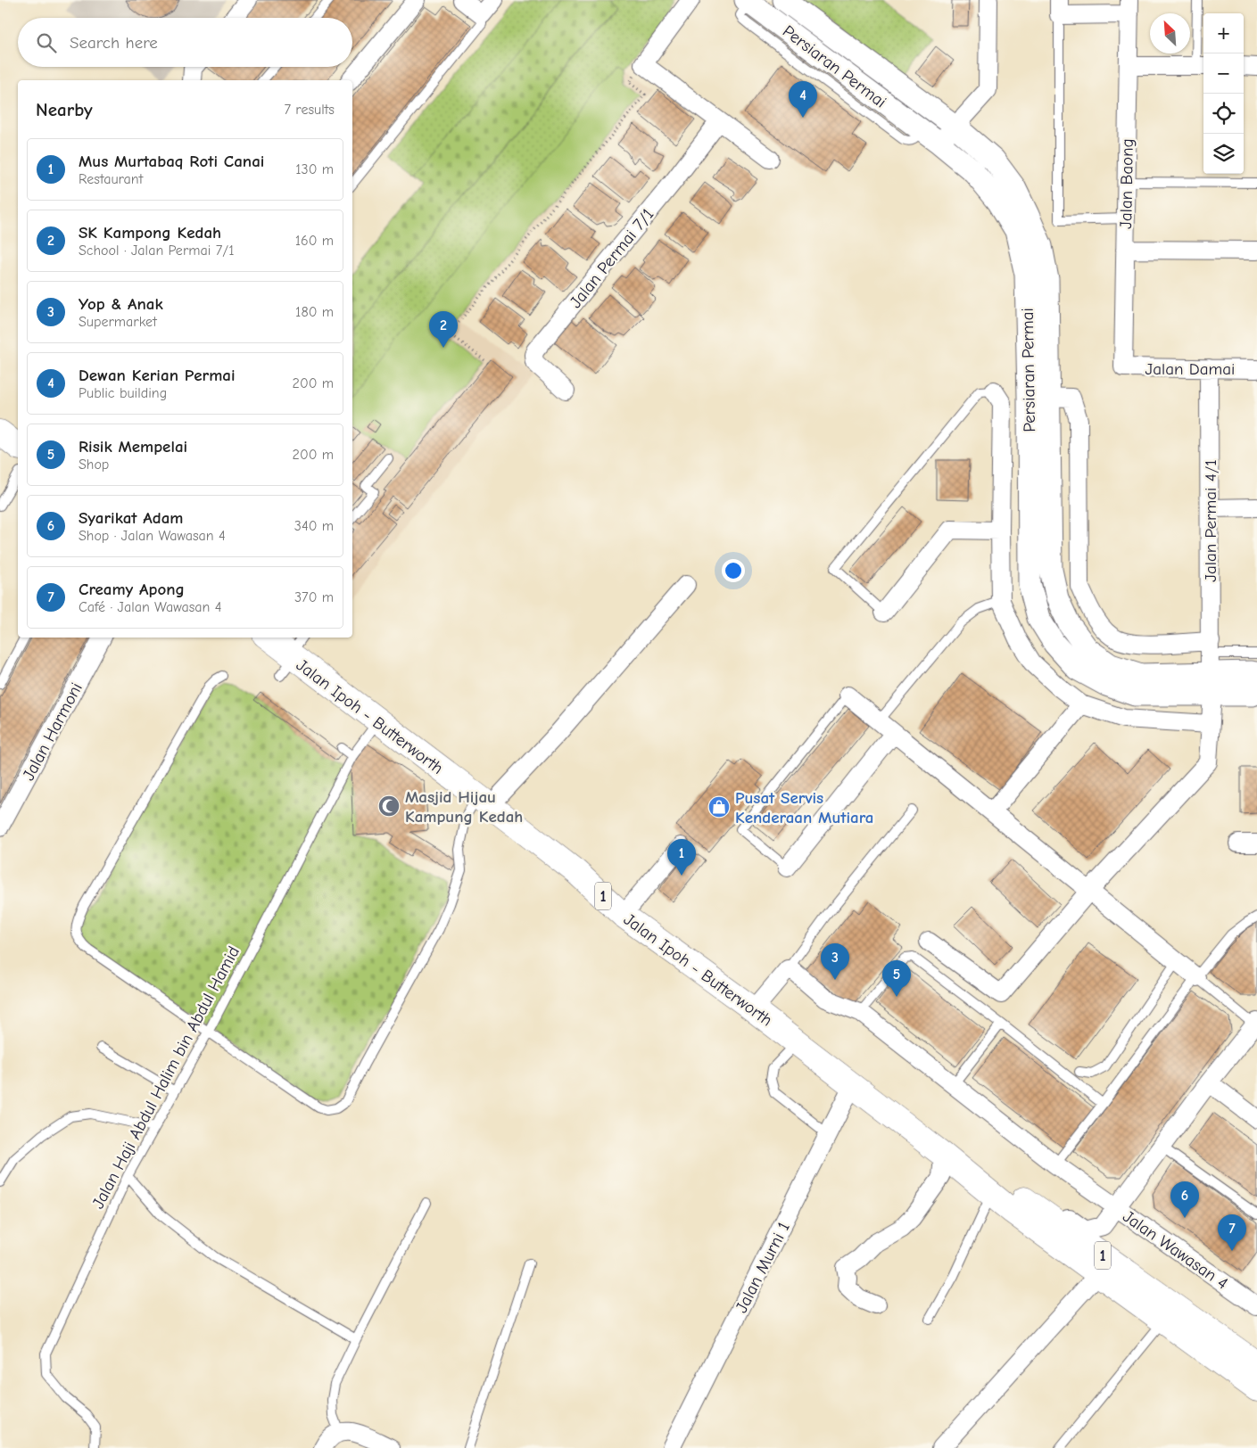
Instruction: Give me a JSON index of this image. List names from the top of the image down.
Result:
{
  "streets": {
    "highway": ["Jalan Ipoh - Butterworth", "1"],
    "street": [
      "Persiaran Permai",
      "Jalan Baong",
      "Jalan Permai 7/1",
      "Jalan Damai",
      "Jalan Permai 4/1",
      "Jalan Harmoni",
      "Jalan Wawasan 4",
      "Jalan Murni 1"
    ],
    "lane": ["Jalan Haji Abdul Halim bin Abdul Hamid"]
  },
  "crossings": [
    ["Persiaran Permai", "Jalan Permai 4/1"],
    ["Jalan Baong", "Jalan Damai"],
    ["Jalan Damai", "Jalan Permai 4/1"],
    ["Jalan Ipoh - Butterworth", "Jalan Haji Abdul Halim bin Abdul Hamid"],
    ["Jalan Ipoh - Butterworth", "Jalan Murni 1"]
  ],
  "places": {
    "mosque": ["Masjid Hijau Kampung Kedah"],
    "shop": ["Pusat Servis Kenderaan Mutiara"]
  },
  "north": "top left",
  "page": {
    "map_buttons": ["+", "−"],
    "search": "Search here",
    "heading": ["Nearby", "7 results"],
    "pins": [
      "4",
      "2",
      "1",
      "3",
      "5",
      "6",
      "7"
    ],
    "list": [
      {
        "mark": "1",
        "name": "Mus Murtabaq Roti Canai",
        "note": "Restaurant",
        "value": "130 m"
      },
      {
        "mark": "2",
        "name": "SK Kampong Kedah",
        "note": "School · Jalan Permai 7/1",
        "value": "160 m"
      },
      {
        "mark": "3",
        "name": "Yop & Anak",
        "note": "Supermarket",
        "value": "180 m"
      },
      {
        "mark": "4",
        "name": "Dewan Kerian Permai",
        "note": "Public building",
        "value": "200 m"
      },
      {
        "mark": "5",
        "name": "Risik Mempelai",
        "note": "Shop",
        "value": "200 m"
      },
      {
        "mark": "6",
        "name": "Syarikat Adam",
        "note": "Shop · Jalan Wawasan 4",
        "value": "340 m"
      },
      {
        "mark": "7",
        "name": "Creamy Apong",
        "note": "Café · Jalan Wawasan 4",
        "value": "370 m"
      }
    ]
  }
}
